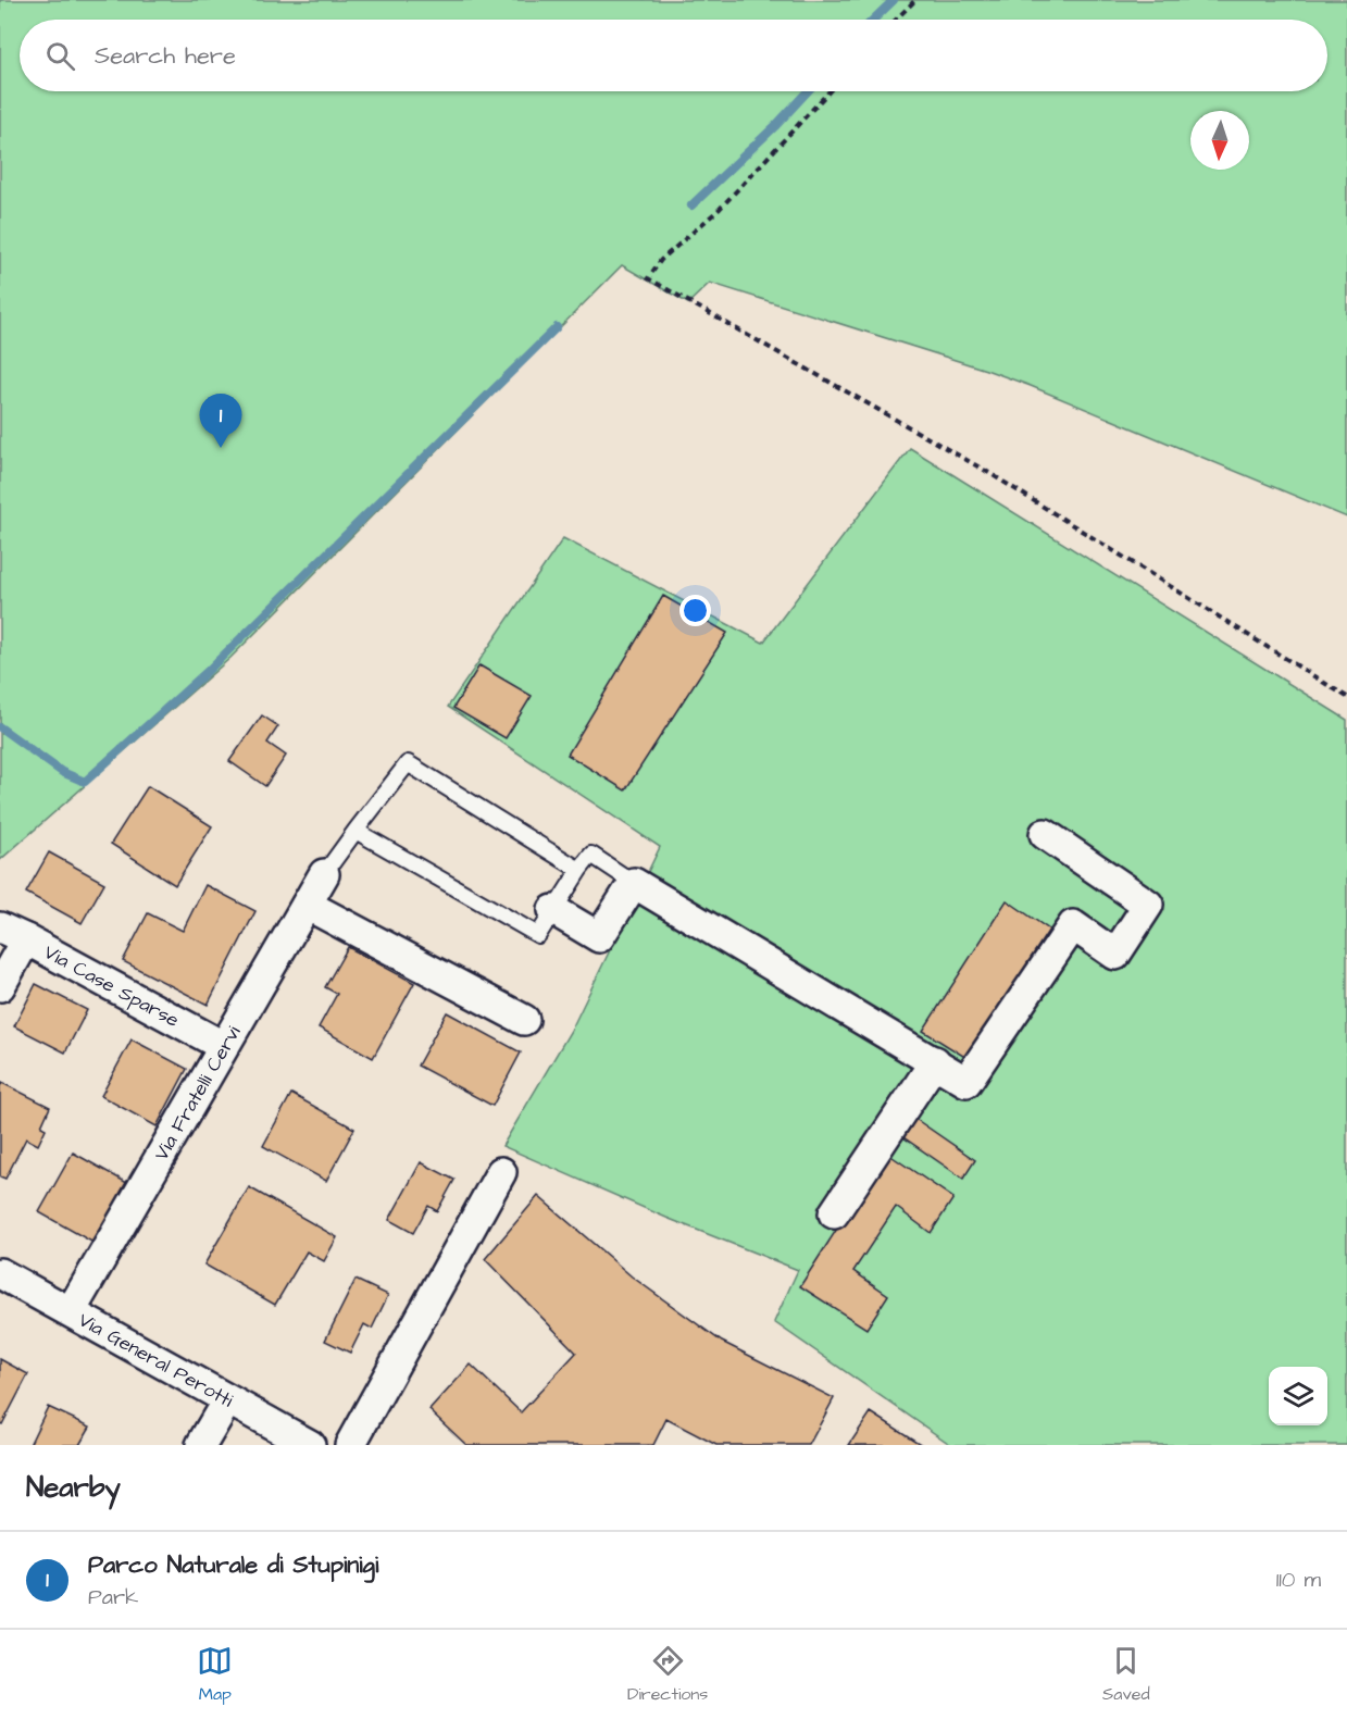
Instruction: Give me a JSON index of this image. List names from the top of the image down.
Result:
{
  "streets": {
    "street": ["Via Case Sparse", "Via Fratelli Cervi", "Via General Perotti"]
  },
  "crossings": [
    ["Via Case Sparse", "Via Fratelli Cervi"],
    ["Via Fratelli Cervi", "Via General Perotti"]
  ],
  "north": "bottom",
  "page": {
    "search": "Search here",
    "pins": "1",
    "heading": "Nearby",
    "list": [
      {
        "mark": "1",
        "name": "Parco Naturale di Stupinigi",
        "note": "Park",
        "value": "110 m"
      }
    ],
    "nav": ["Map", "Directions", "Saved"]
  }
}
